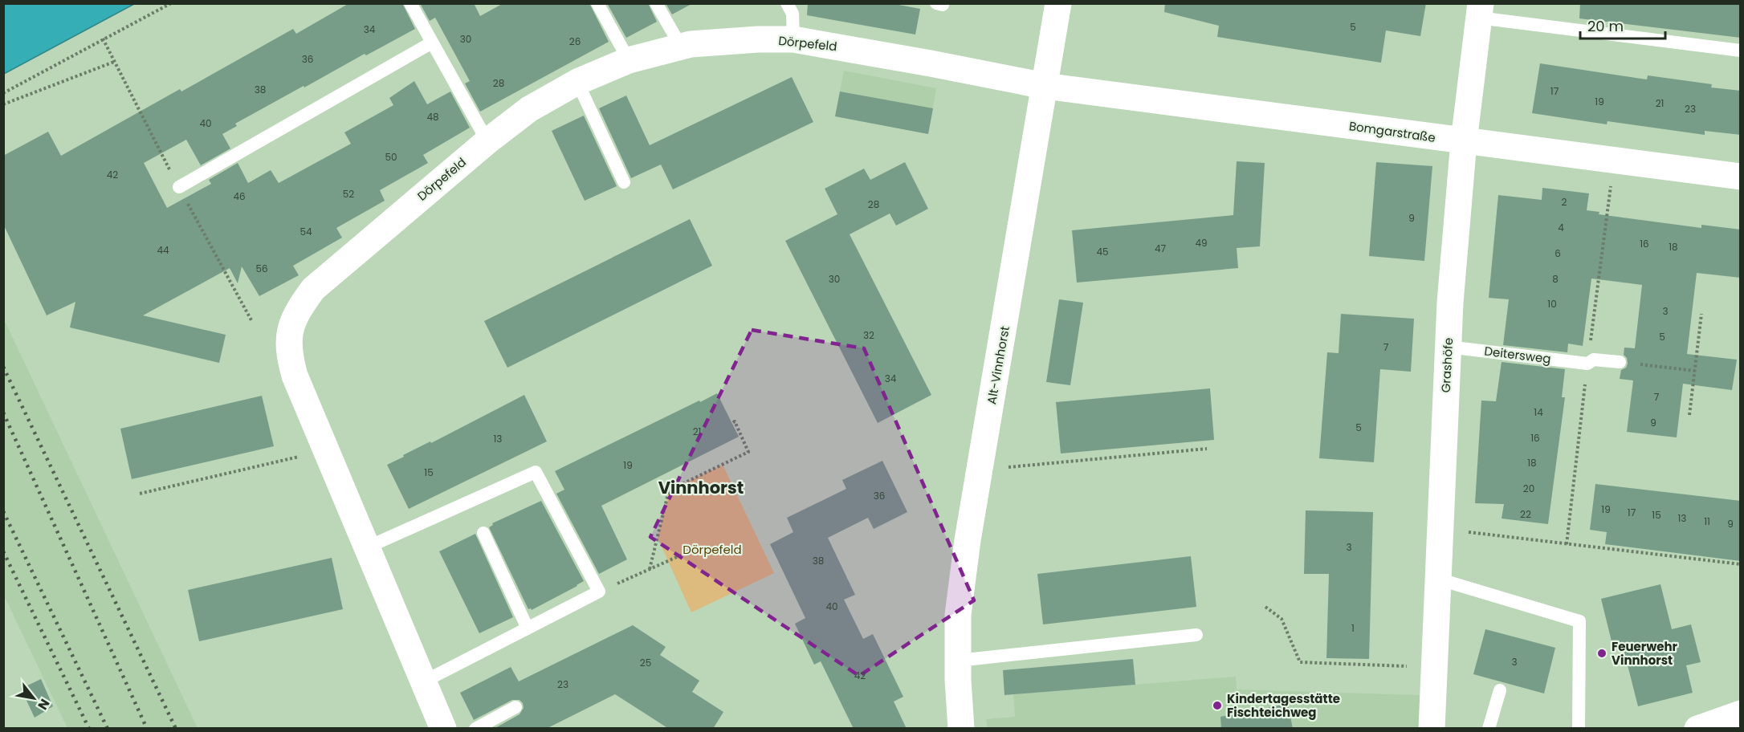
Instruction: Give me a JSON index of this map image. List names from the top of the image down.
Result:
{
  "streets": {
    "street": [
      "Dörpefeld",
      "Bomgarstraße",
      "Alt-Vinnhorst",
      "Grashöfe"
    ],
    "lane": ["Deitersweg"]
  },
  "crossings": [
    ["Dörpefeld", "Bomgarstraße"],
    ["Dörpefeld", "Alt-Vinnhorst"],
    ["Bomgarstraße", "Alt-Vinnhorst"],
    ["Bomgarstraße", "Grashöfe"],
    ["Deitersweg", "Grashöfe"]
  ],
  "districts": ["Vinnhorst"],
  "parks": ["Dörpefeld"],
  "places": ["Feuerwehr Vinnhorst", "Kindertagesstätte Fischteichweg"],
  "house_numbers": [
    "5",
    "34",
    "30",
    "26",
    "36",
    "28",
    "38",
    "17",
    "19",
    "21",
    "23",
    "48",
    "40",
    "50",
    "42",
    "52",
    "46",
    "2",
    "28",
    "9",
    "4",
    "54",
    "49",
    "16",
    "18",
    "47",
    "44",
    "45",
    "6",
    "56",
    "30",
    "8",
    "10",
    "3",
    "32",
    "5",
    "7",
    "34",
    "7",
    "14",
    "9",
    "5",
    "21",
    "16",
    "13",
    "18",
    "19",
    "15",
    "20",
    "36",
    "19",
    "17",
    "22",
    "15",
    "13",
    "11",
    "9",
    "3",
    "38",
    "40",
    "1",
    "3",
    "25",
    "42",
    "23"
  ],
  "scale_bar": "20 m",
  "north": "bottom right"
}
